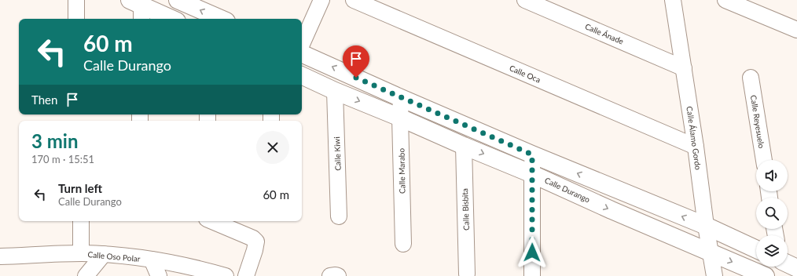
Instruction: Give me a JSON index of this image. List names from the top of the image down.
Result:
{
  "streets": {
    "main road": ["Calle Durango"],
    "street": [
      "Calle Ánade",
      "Calle Oca",
      "Calle Reyesuelo",
      "Calle Álamo Gordo",
      "Calle Kiwi",
      "Calle Marabo",
      "Calle Bisbita",
      "Calle Oso Polar"
    ]
  },
  "crossings": [
    ["Calle Ánade", "Calle Álamo Gordo"],
    ["Calle Oca", "Calle Álamo Gordo"],
    ["Calle Álamo Gordo", "Calle Durango"],
    ["Calle Kiwi", "Calle Durango"],
    ["Calle Marabo", "Calle Durango"],
    ["Calle Durango", "Calle Bisbita"]
  ],
  "page": {
    "turn": ["60 m", "Calle Durango"],
    "then": "Then",
    "heading": ["3 min", "170 m · 15:51"],
    "list": [
      {
        "name": "Turn left",
        "note": "Calle Durango",
        "value": "60 m"
      }
    ]
  }
}
